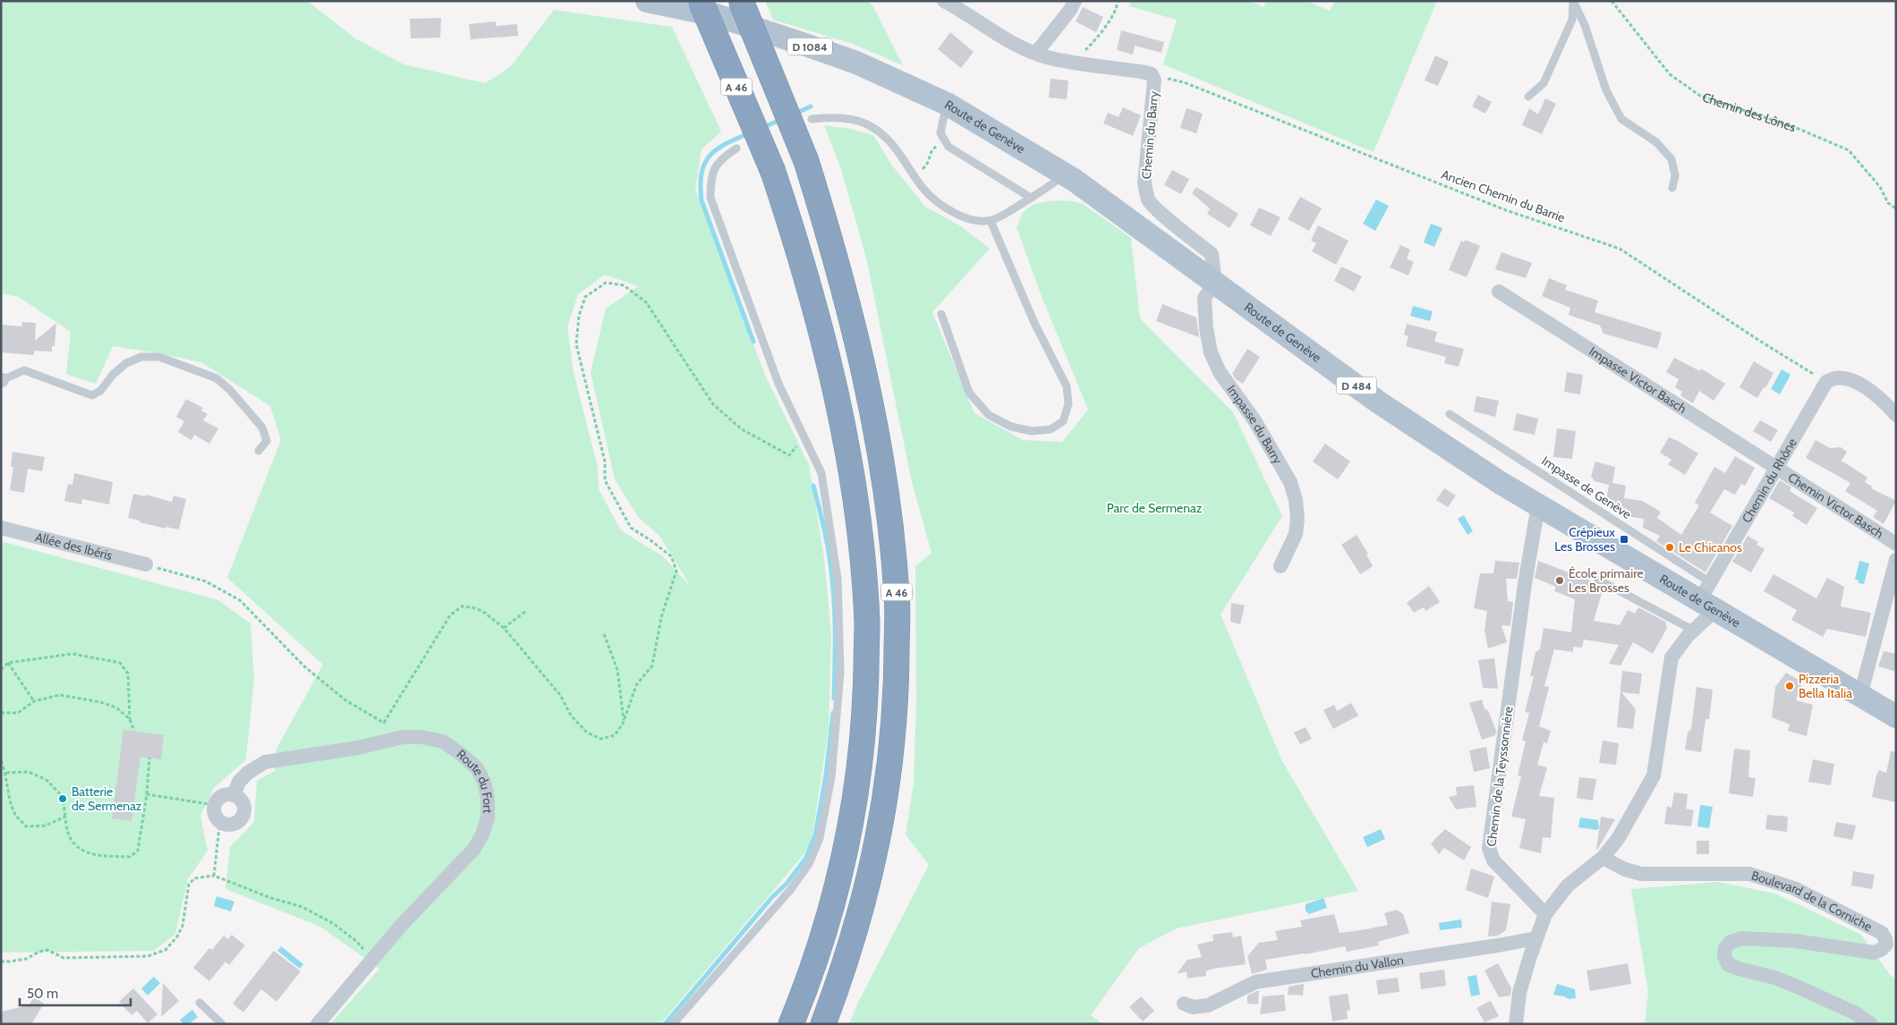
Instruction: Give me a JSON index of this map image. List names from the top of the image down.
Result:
{
  "streets": {
    "highway": ["A 46"],
    "main road": ["D 1084", "Route de Genève", "D 484"],
    "street": [
      "Chemin du Barry",
      "Impasse Victor Basch",
      "Impasse du Barry",
      "Chemin du Rhône",
      "Chemin Victor Basch",
      "Allée des Ibéris",
      "Chemin de la Teyssonnière",
      "Route du Fort",
      "Boulevard de la Corniche",
      "Chemin du Vallon"
    ],
    "lane": ["Impasse de Genève"],
    "path": ["Chemin des Lônes", "Ancien Chemin du Barrie"]
  },
  "crossings": [
    ["Route de Genève", "Chemin du Barry"],
    ["Route de Genève", "Impasse du Barry"],
    ["Route de Genève", "Chemin du Rhône"],
    ["Route de Genève", "Impasse de Genève"],
    ["Route de Genève", "Chemin de la Teyssonnière"],
    ["Chemin du Barry", "Ancien Chemin du Barrie"],
    ["Chemin du Barry", "Impasse du Barry"],
    ["Ancien Chemin du Barrie", "Chemin du Rhône"],
    ["Impasse Victor Basch", "Chemin du Rhône"],
    ["Impasse Victor Basch", "Chemin Victor Basch"],
    ["Chemin du Rhône", "Impasse de Genève"],
    ["Chemin du Rhône", "Chemin Victor Basch"]
  ],
  "parks": ["Parc de Sermenaz"],
  "places": {
    "transit": ["Crépieux Les Brosses"],
    "other": [
      "Le Chicanos",
      "École primaire Les Brosses",
      "Pizzeria Bella Italia",
      "Batterie de Sermenaz"
    ]
  },
  "scale_bar": "50 m"
}
